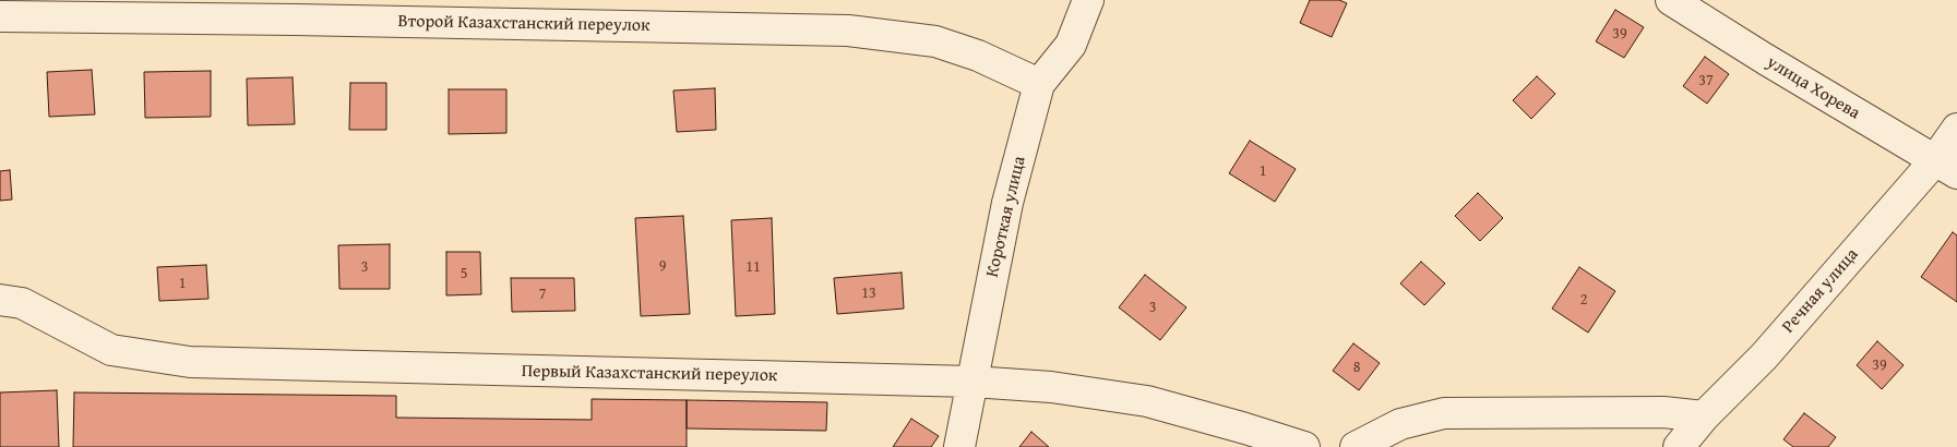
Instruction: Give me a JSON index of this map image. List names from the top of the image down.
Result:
{
  "streets": {
    "street": [
      "Второй Казахстанский переулок",
      "улица Хорева",
      "Короткая улица",
      "Речная улица",
      "Первый Казахстанский переулок"
    ]
  },
  "crossings": [
    ["Второй Казахстанский переулок", "Короткая улица"],
    ["улица Хорева", "Речная улица"],
    ["Короткая улица", "Первый Казахстанский переулок"]
  ],
  "house_numbers": [
    "39",
    "37",
    "1",
    "9",
    "3",
    "11",
    "5",
    "1",
    "13",
    "7",
    "2",
    "3",
    "39",
    "8"
  ]
}
